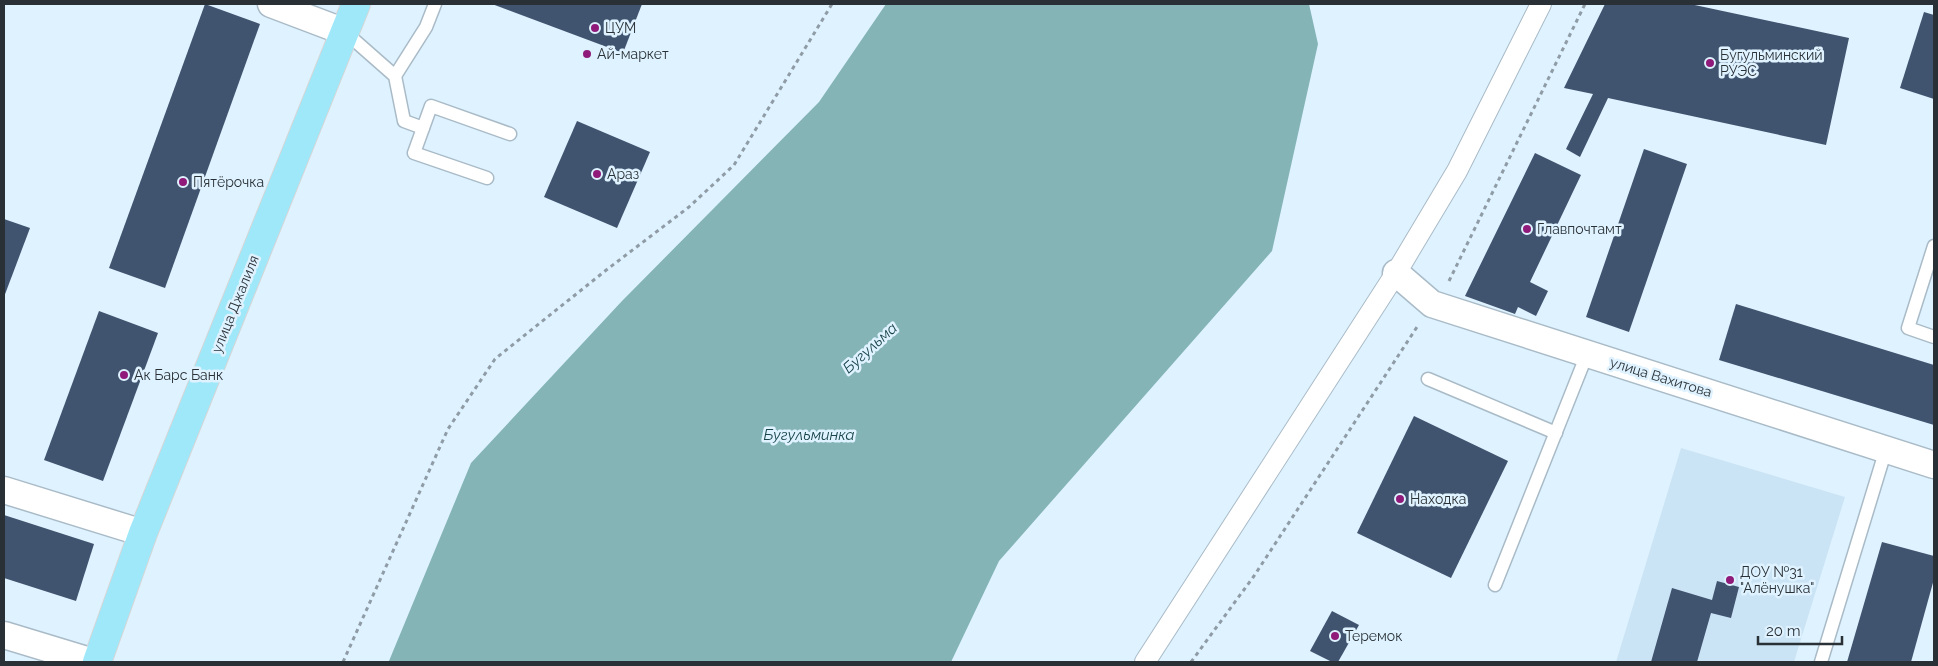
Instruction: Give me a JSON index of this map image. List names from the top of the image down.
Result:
{
  "streets": {
    "main road": ["улица Джалиля"],
    "street": ["улица Вахитова"]
  },
  "water": ["Бугульма", "Бугульминка"],
  "places": [
    "ЦУМ",
    "Ай-маркет",
    "Бугульминский РУЭС",
    "Араз",
    "Пятёрочка",
    "Главпочтамт",
    "Ак Барс Банк",
    "Находка",
    "ДОУ №31 \"Алёнушка\"",
    "Теремок"
  ],
  "scale_bar": "20 m"
}
